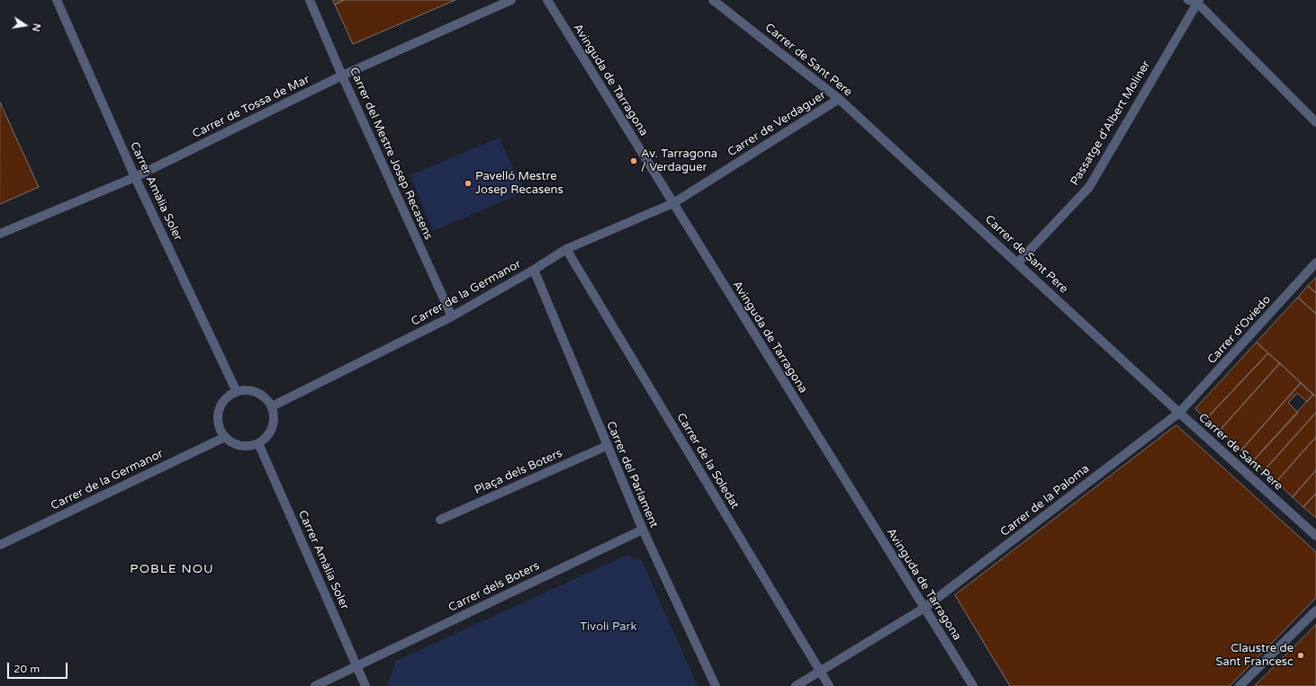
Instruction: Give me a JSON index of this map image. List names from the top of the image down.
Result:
{
  "streets": {
    "street": [
      "Carrer de Sant Pere",
      "Avinguda de Tarragona",
      "Carrer de Tossa de Mar",
      "Passatge d'Albert Moliner",
      "Carrer de Verdaguer",
      "Carrer del Mestre Josep Recasens",
      "Carrer Amàlia Soler",
      "Carrer de la Germanor",
      "Carrer d'Oviedo",
      "Carrer de la Soledat",
      "Plaça dels Boters",
      "Carrer del Parlament",
      "Carrer de la Paloma",
      "Carrer dels Boters"
    ]
  },
  "crossings": [
    ["Carrer de Sant Pere", "Passatge d'Albert Moliner"],
    ["Carrer de Sant Pere", "Carrer de Verdaguer"],
    ["Carrer de Sant Pere", "Carrer d'Oviedo"],
    ["Carrer de Sant Pere", "Carrer de la Paloma"],
    ["Avinguda de Tarragona", "Carrer de Verdaguer"],
    ["Avinguda de Tarragona", "Carrer de la Germanor"],
    ["Avinguda de Tarragona", "Carrer de la Paloma"],
    ["Carrer de Tossa de Mar", "Carrer del Mestre Josep Recasens"],
    ["Carrer de Tossa de Mar", "Carrer Amàlia Soler"],
    ["Carrer de Verdaguer", "Carrer de la Germanor"],
    ["Carrer del Mestre Josep Recasens", "Carrer de la Germanor"],
    ["Carrer Amàlia Soler", "Carrer de la Germanor"],
    ["Carrer Amàlia Soler", "Carrer dels Boters"],
    ["Carrer de la Germanor", "Carrer de la Soledat"],
    ["Carrer de la Germanor", "Carrer del Parlament"],
    ["Carrer d'Oviedo", "Carrer de la Paloma"],
    ["Carrer de la Soledat", "Carrer de la Paloma"],
    ["Plaça dels Boters", "Carrer del Parlament"],
    ["Carrer del Parlament", "Carrer dels Boters"]
  ],
  "districts": ["POBLE NOU"],
  "parks": ["Tivoli Park"],
  "places": ["Av. Tarragona / Verdaguer", "Pavelló Mestre Josep Recasens", "Claustre de Sant Francesc"],
  "scale_bar": "20 m",
  "north": "right"
}
